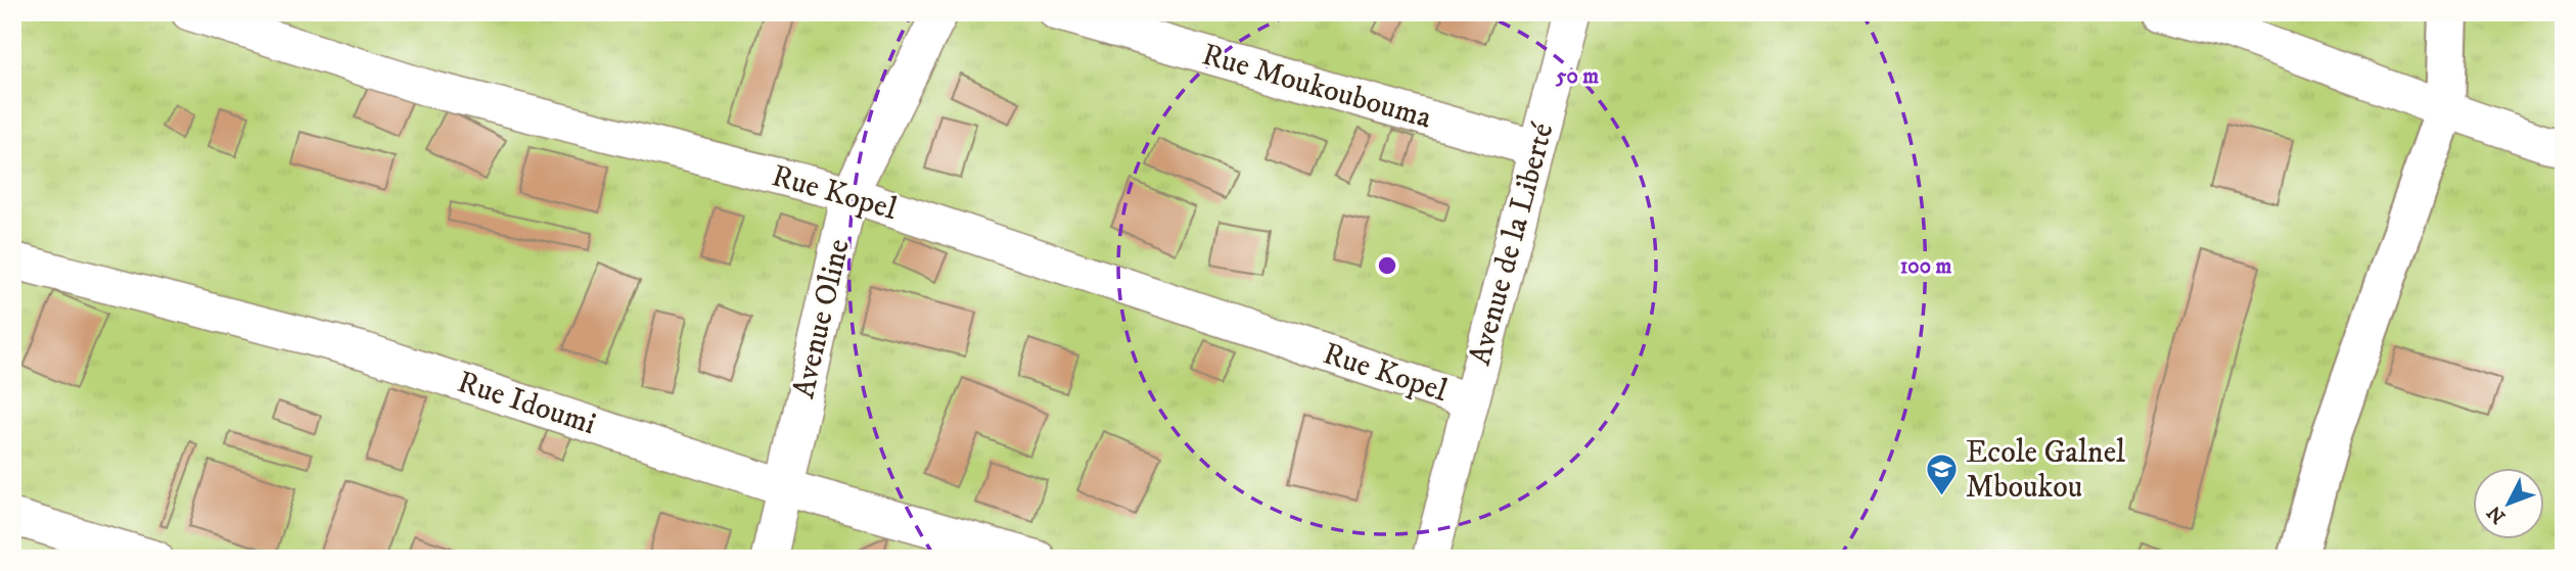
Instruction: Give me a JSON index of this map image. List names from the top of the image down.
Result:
{
  "streets": {
    "street": [
      "Rue Moukoubouma",
      "Rue Kopel",
      "Avenue de la Liberté",
      "Avenue Oline",
      "Rue Idoumi"
    ]
  },
  "crossings": [
    ["Rue Moukoubouma", "Avenue de la Liberté"],
    ["Rue Kopel", "Avenue de la Liberté"],
    ["Rue Kopel", "Avenue Oline"],
    ["Avenue Oline", "Rue Idoumi"]
  ],
  "places": {
    "school or university": ["Ecole Galnel Mboukou"]
  },
  "north": "bottom left",
  "rings": ["50 m", "100 m"]
}
